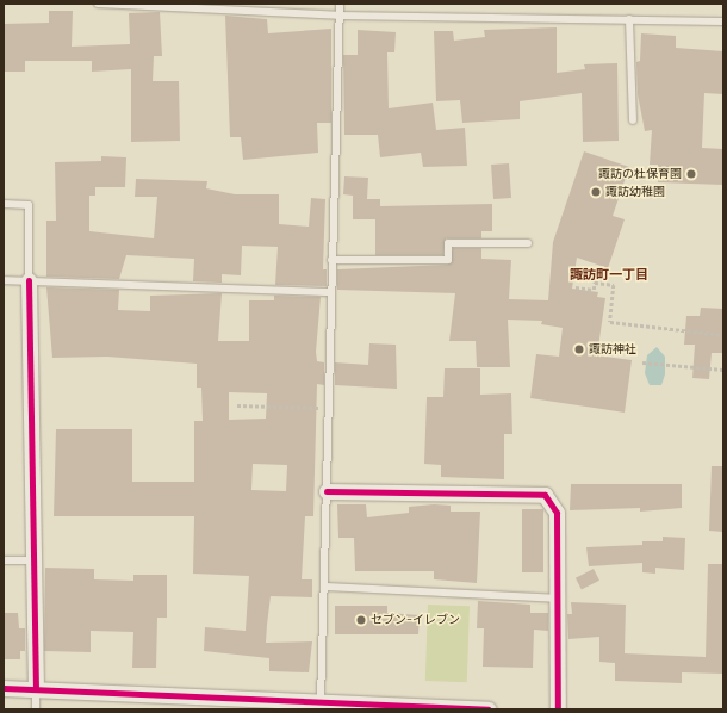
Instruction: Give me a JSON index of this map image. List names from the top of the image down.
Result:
{
  "districts": ["諏訪町一丁目"],
  "places": [
    "諏訪の杜保育園",
    "諏訪幼稚園",
    "諏訪神社",
    "セブン-イレブン"
  ]
}
